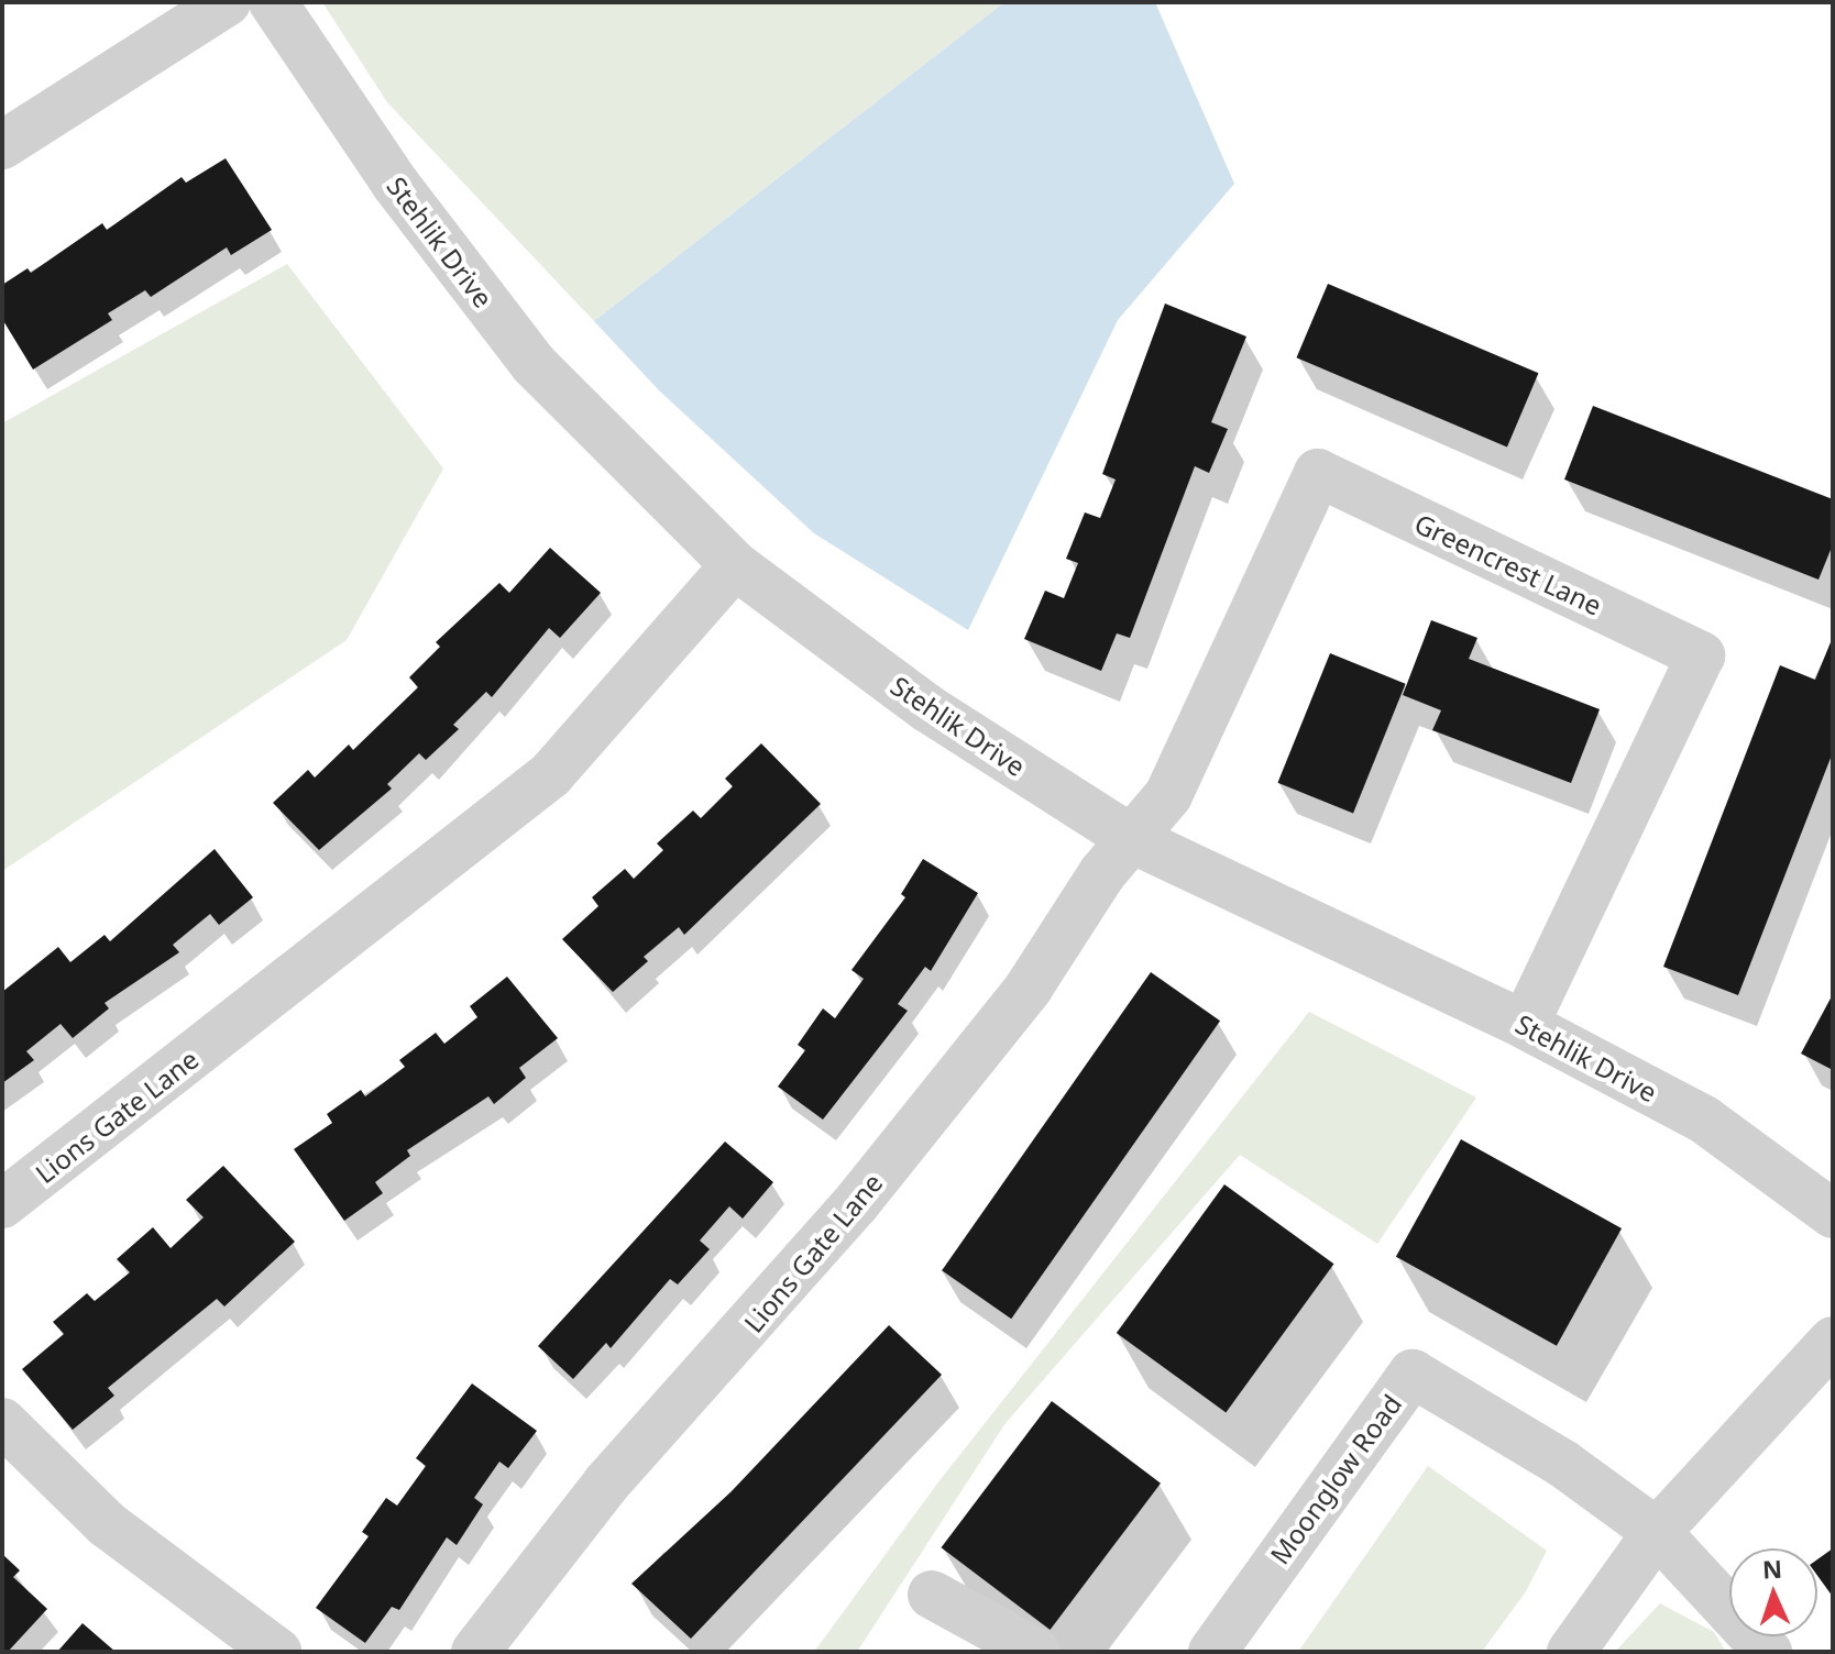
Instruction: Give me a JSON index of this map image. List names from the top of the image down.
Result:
{
  "streets": {
    "street": [
      "Stehlik Drive",
      "Greencrest Lane",
      "Lions Gate Lane",
      "Moonglow Road"
    ]
  },
  "crossings": [
    ["Stehlik Drive", "Greencrest Lane"],
    ["Stehlik Drive", "Lions Gate Lane"],
    ["Greencrest Lane", "Lions Gate Lane"]
  ],
  "north": "top"
}
